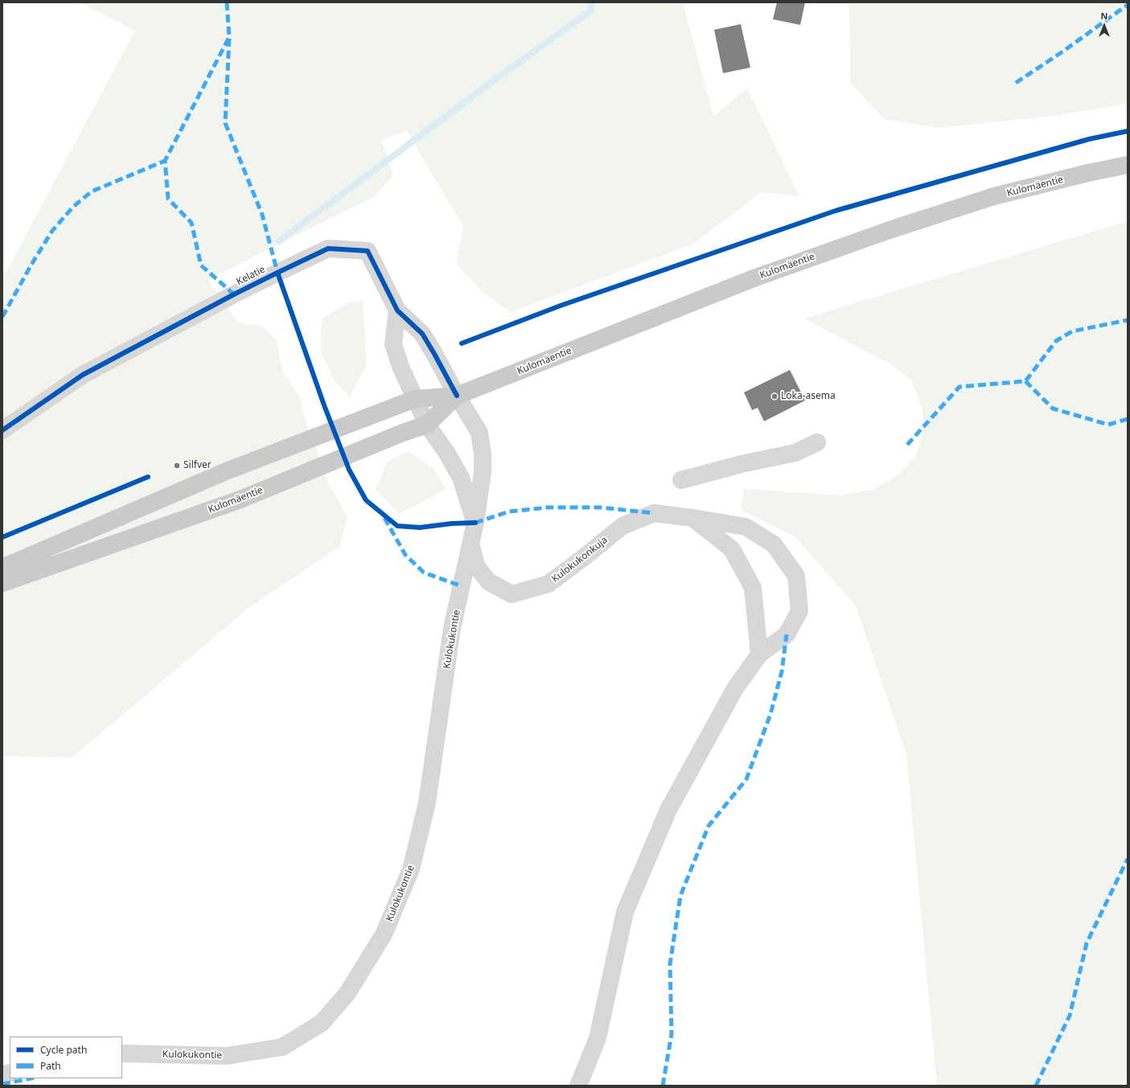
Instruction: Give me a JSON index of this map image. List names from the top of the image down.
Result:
{
  "streets": {
    "main road": ["Kulomäentie"],
    "street": ["Kelatie", "Kulokukonkuja", "Kulokukontie"]
  },
  "crossings": [
    ["Kulomäentie", "Kelatie"],
    ["Kulomäentie", "Kulokukontie"],
    ["Kelatie", "Kulokukontie"],
    ["Kulokukonkuja", "Kulokukontie"]
  ],
  "places": ["Loka-asema", "Silfver"],
  "legend": ["Cycle path", "Path"],
  "north": "top"
}
